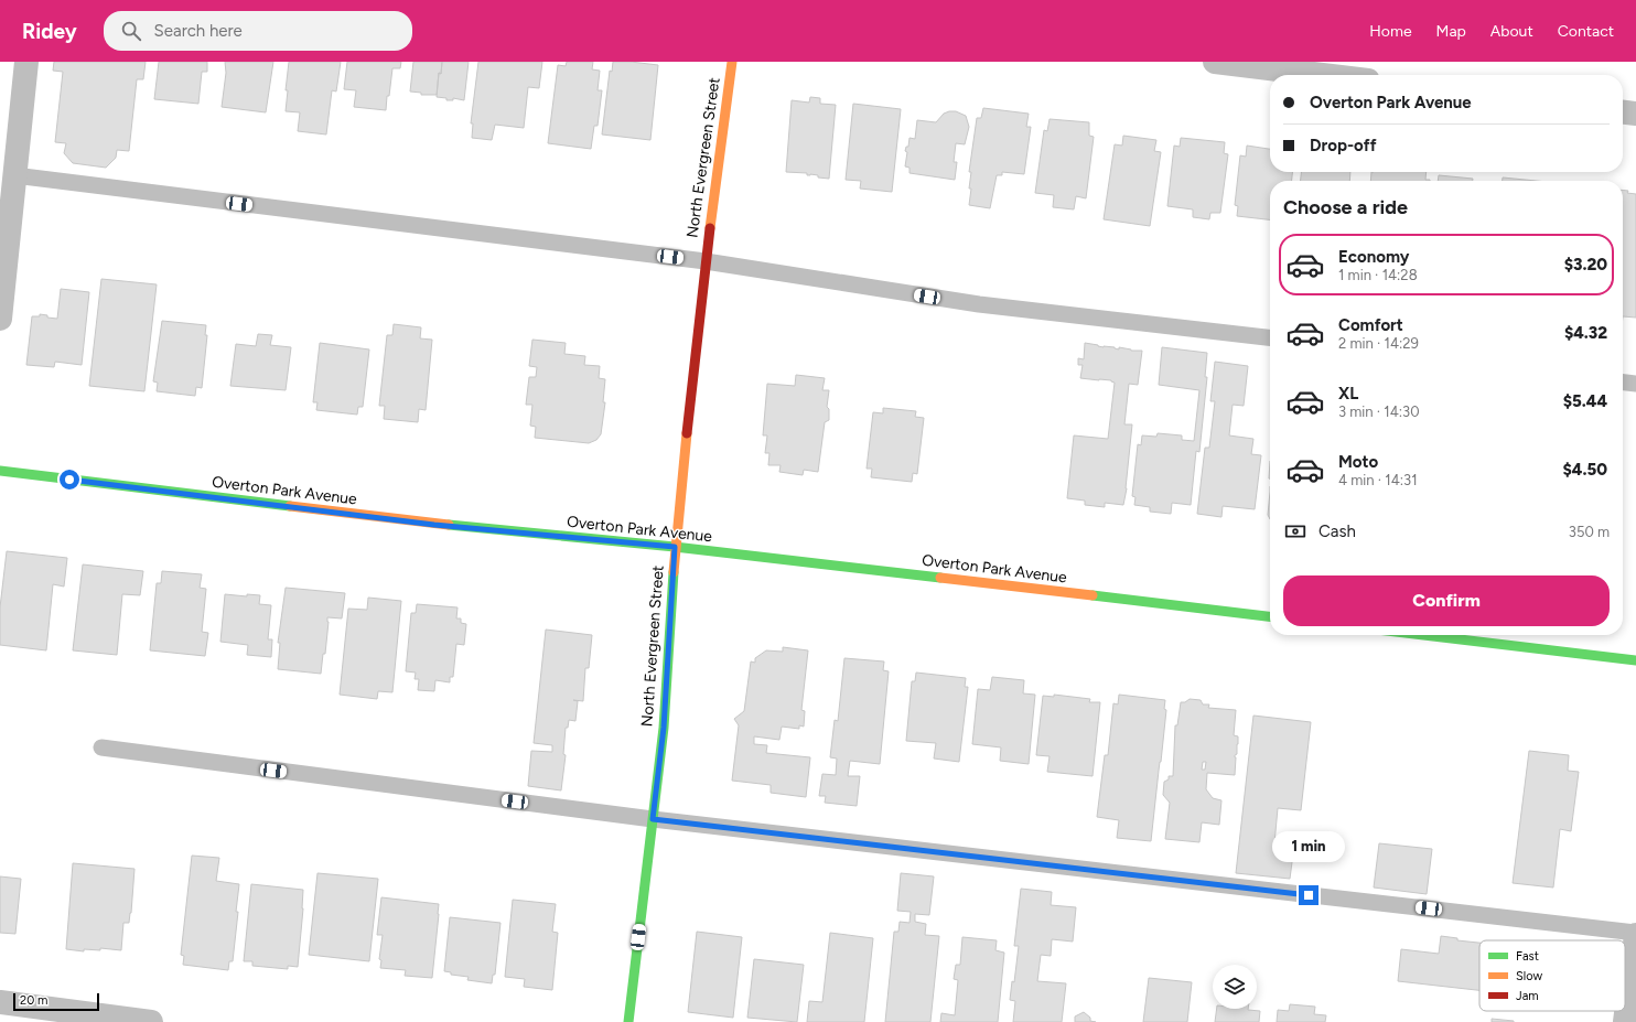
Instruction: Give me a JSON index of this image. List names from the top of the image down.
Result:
{
  "streets": {
    "street": ["North Evergreen Street", "Overton Park Avenue"]
  },
  "crossings": [
    ["North Evergreen Street", "Overton Park Avenue"]
  ],
  "legend": ["Fast", "Slow", "Jam"],
  "scale_bar": "20 m",
  "page": {
    "header": "Ridey",
    "search": "Search here",
    "nav": [
      "Home",
      "Map",
      "About",
      "Contact"
    ],
    "banner": ["Overton Park Avenue", "Drop-off"],
    "heading": "Choose a ride",
    "list": [
      {
        "name": "Economy",
        "note": "1 min · 14:28",
        "value": "$3.20"
      },
      {
        "name": "Comfort",
        "note": "2 min · 14:29",
        "value": "$4.32"
      },
      {
        "name": "XL",
        "note": "3 min · 14:30",
        "value": "$5.44"
      },
      {
        "name": "Moto",
        "note": "4 min · 14:31",
        "value": "$4.50"
      }
    ],
    "pay": ["Cash", "350 m"],
    "buttons": "Confirm",
    "bubble": "1 min",
    "scale": "20 m"
  }
}
